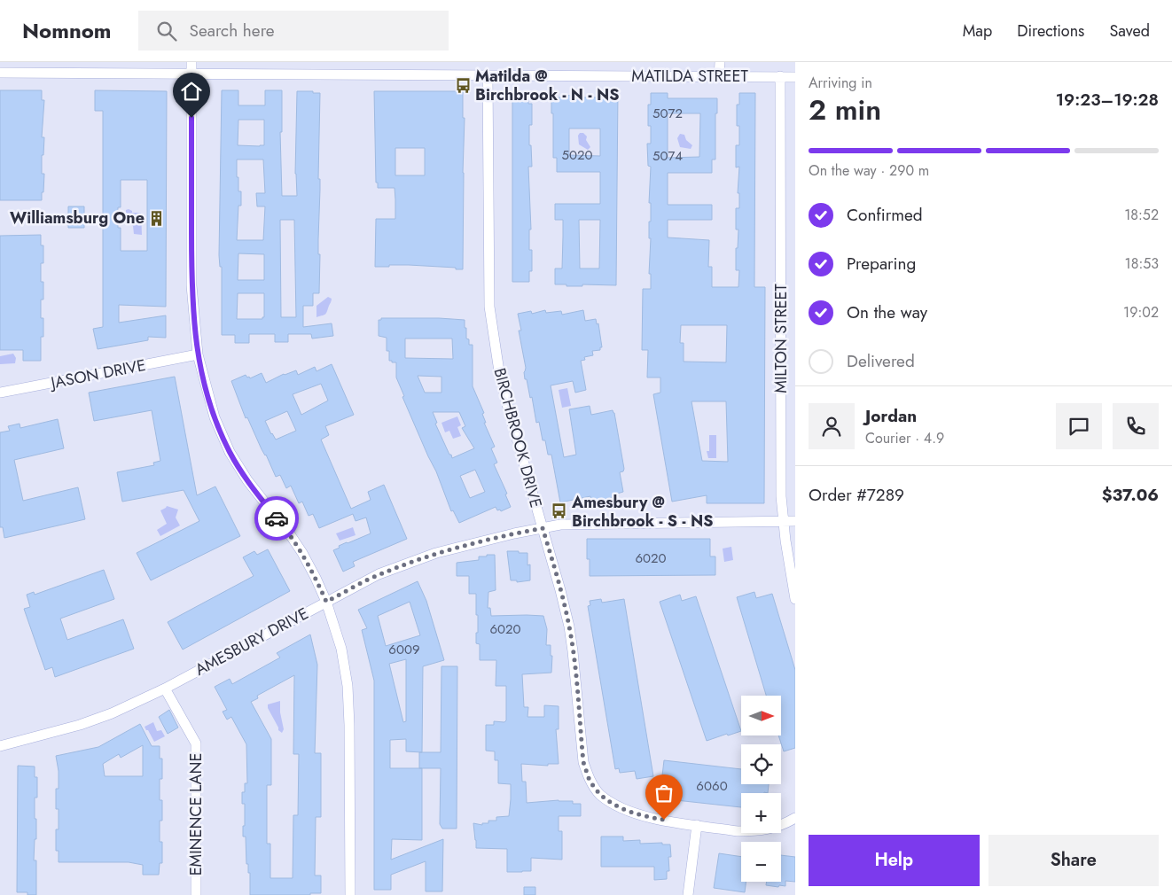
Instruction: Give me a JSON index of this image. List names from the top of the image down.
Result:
{
  "streets": {
    "street": [
      "MATILDA STREET",
      "MILTON STREET",
      "JASON DRIVE",
      "BIRCHBROOK DRIVE",
      "AMESBURY DRIVE",
      "EMINENCE LANE"
    ]
  },
  "crossings": [
    ["MATILDA STREET", "MILTON STREET"],
    ["MATILDA STREET", "BIRCHBROOK DRIVE"],
    ["MILTON STREET", "AMESBURY DRIVE"],
    ["BIRCHBROOK DRIVE", "AMESBURY DRIVE"],
    ["AMESBURY DRIVE", "EMINENCE LANE"]
  ],
  "places": {
    "bus stop": ["Matilda @ Birchbrook - N - NS", "Amesbury @ Birchbrook - S - NS"],
    "building": ["Williamsburg One"]
  },
  "house_numbers": [
    "5072",
    "5020",
    "5074",
    "6020",
    "6020",
    "6009",
    "6060"
  ],
  "north": "right",
  "page": {
    "header": "Nomnom",
    "search": "Search here",
    "nav": ["Map", "Directions", "Saved"],
    "heading": ["2 min", "Arriving in", "19:23–19:28"],
    "panel": [
      "Jordan",
      "Courier · 4.9",
      "Order #7289",
      "$37.06"
    ],
    "bar": "On the way · 290 m",
    "list": [
      ["Confirmed", "18:52"],
      ["Preparing", "18:53"],
      ["On the way", "19:02"],
      "Delivered"
    ],
    "map_buttons": ["+", "−"],
    "buttons": ["Help", "Share"]
  }
}
